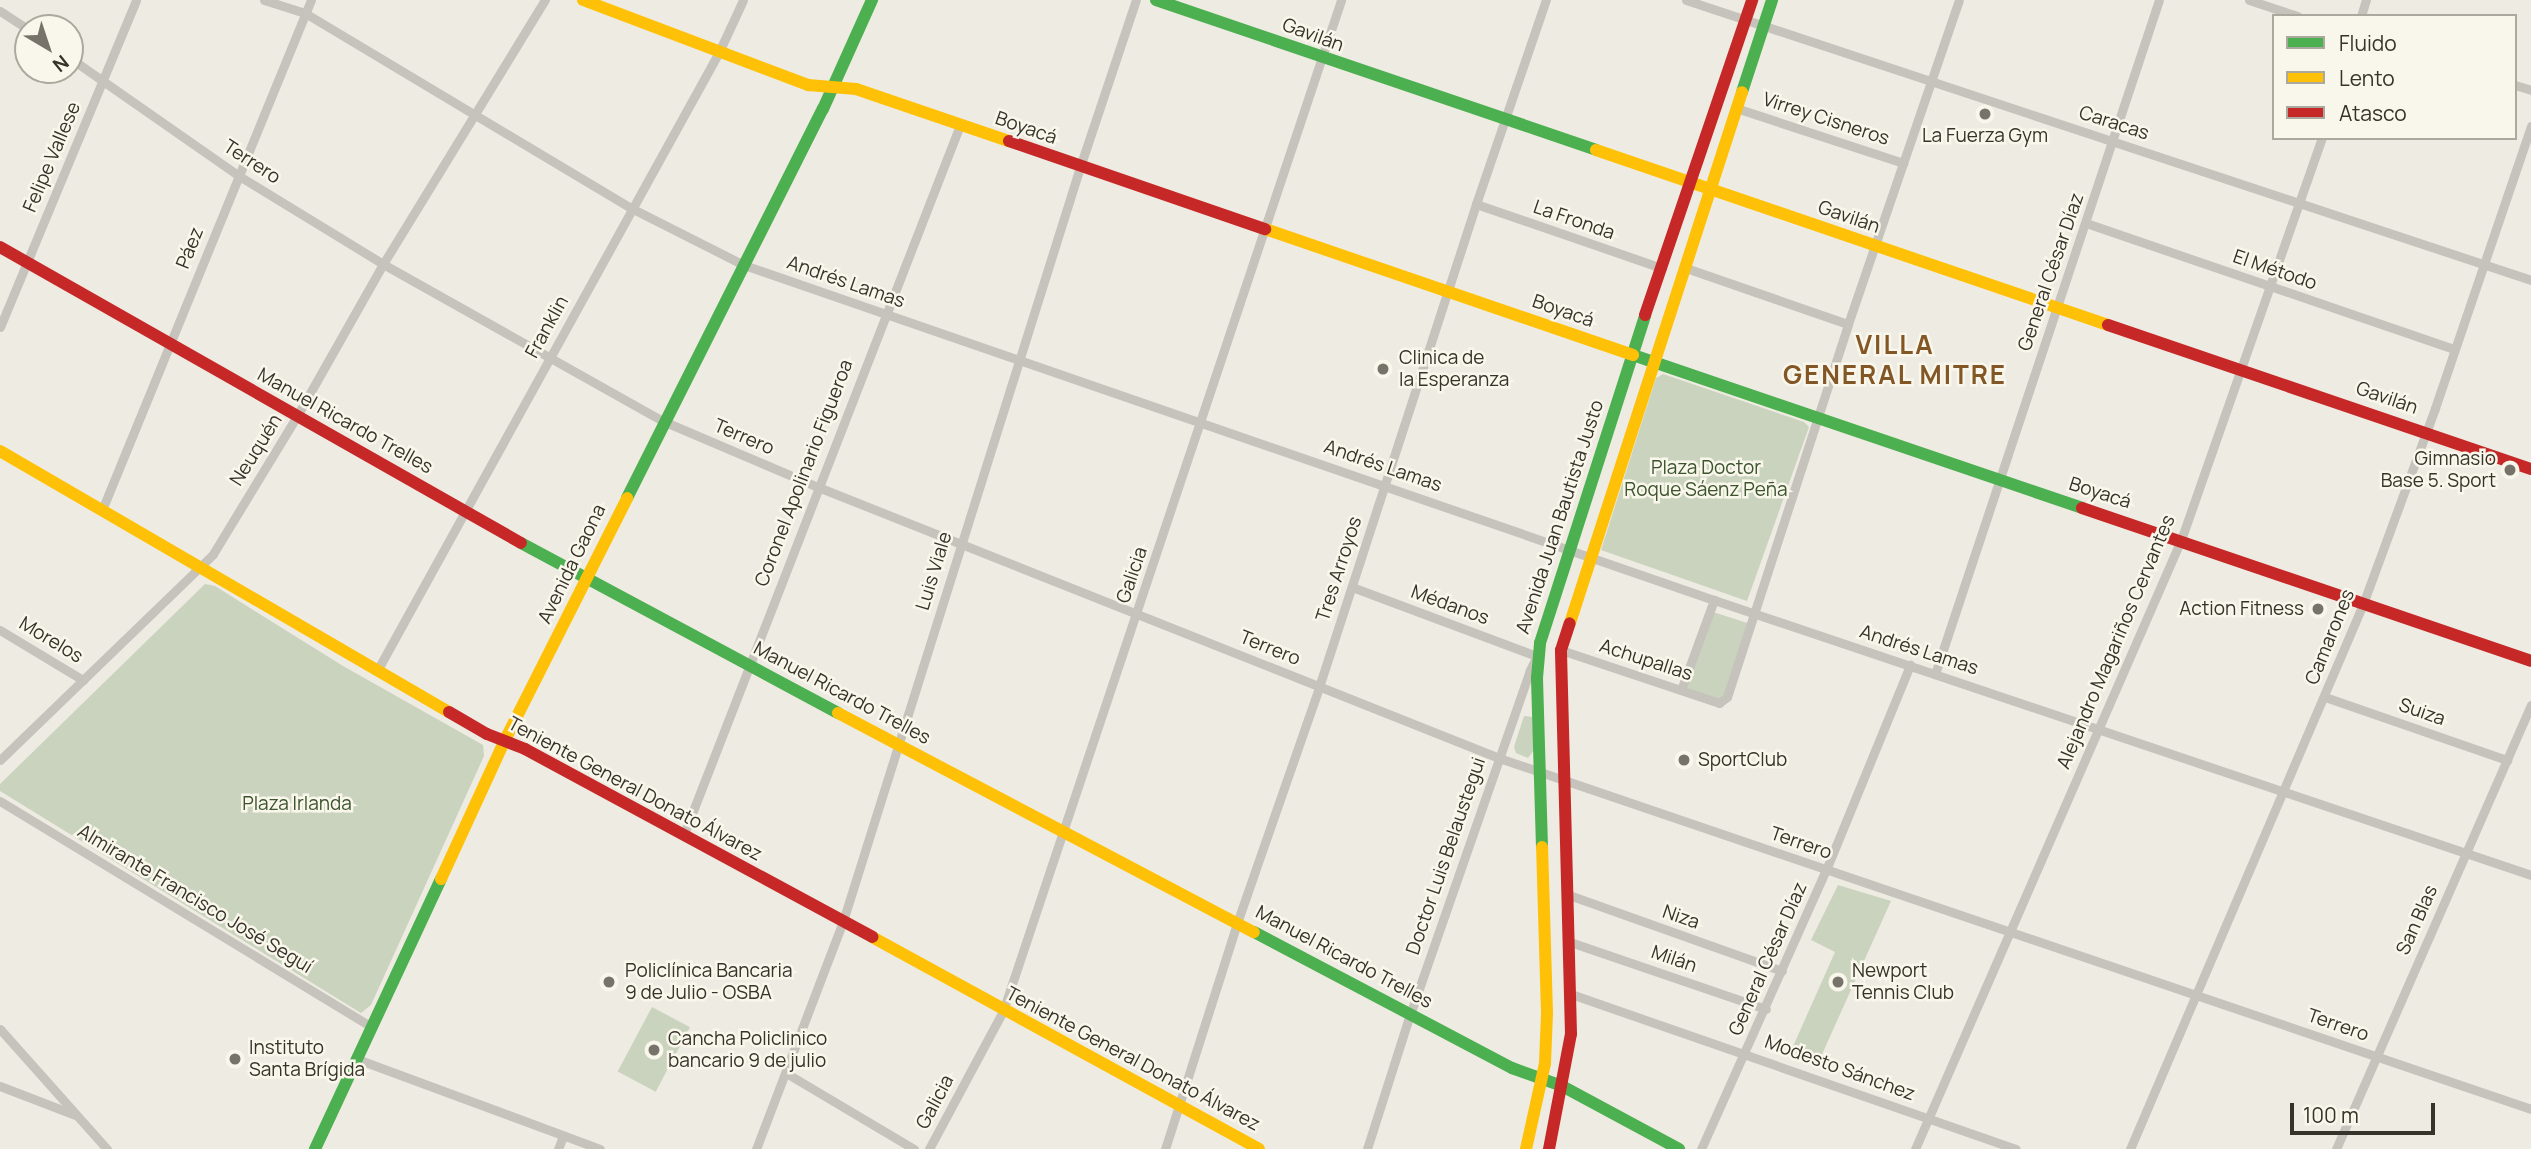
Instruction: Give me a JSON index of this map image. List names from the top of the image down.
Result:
{
  "streets": {
    "street": [
      "Gavilán",
      "Virrey Cisneros",
      "Caracas",
      "Boyacá",
      "Felipe Vallese",
      "Terrero",
      "La Fronda",
      "Páez",
      "El Método",
      "General César Díaz",
      "Andrés Lamas",
      "Franklin",
      "Manuel Ricardo Trelles",
      "Neuquén",
      "Coronel Apolinario Figueroa",
      "Avenida Juan Bautista Justo",
      "Avenida Gaona",
      "Tres Arroyos",
      "Luis Viale",
      "Galicia",
      "Médanos",
      "Camarones",
      "Morelos",
      "Alejandro Magariños Cervantes",
      "Achupallas",
      "Suiza",
      "Teniente General Donato Álvarez",
      "Doctor Luis Belaustegui",
      "Almirante Francisco José Seguí",
      "Niza",
      "San Blas",
      "Milán",
      "Modesto Sánchez"
    ]
  },
  "crossings": [
    ["Gavilán", "General César Díaz"],
    ["Gavilán", "Avenida Juan Bautista Justo"],
    ["Gavilán", "Tres Arroyos"],
    ["Gavilán", "Galicia"],
    ["Gavilán", "Camarones"],
    ["Gavilán", "Alejandro Magariños Cervantes"],
    ["Caracas", "General César Díaz"],
    ["Caracas", "Avenida Juan Bautista Justo"],
    ["Caracas", "Camarones"],
    ["Caracas", "Alejandro Magariños Cervantes"],
    ["Boyacá", "General César Díaz"],
    ["Boyacá", "Franklin"],
    ["Boyacá", "Coronel Apolinario Figueroa"],
    ["Boyacá", "Avenida Juan Bautista Justo"],
    ["Boyacá", "Avenida Gaona"],
    ["Boyacá", "Tres Arroyos"],
    ["Boyacá", "Luis Viale"],
    ["Boyacá", "Galicia"],
    ["Boyacá", "Camarones"],
    ["Boyacá", "Alejandro Magariños Cervantes"],
    ["Felipe Vallese", "Terrero"],
    ["Felipe Vallese", "Manuel Ricardo Trelles"],
    ["Terrero", "Páez"],
    ["Terrero", "General César Díaz"],
    ["Terrero", "Franklin"],
    ["Terrero", "Neuquén"],
    ["Terrero", "Coronel Apolinario Figueroa"],
    ["Terrero", "Avenida Juan Bautista Justo"],
    ["Terrero", "Avenida Gaona"],
    ["Terrero", "Tres Arroyos"],
    ["Terrero", "Luis Viale"],
    ["Terrero", "Galicia"],
    ["Terrero", "Camarones"],
    ["Terrero", "Alejandro Magariños Cervantes"],
    ["Terrero", "Doctor Luis Belaustegui"],
    ["Terrero", "San Blas"],
    ["La Fronda", "Avenida Juan Bautista Justo"],
    ["La Fronda", "Tres Arroyos"],
    ["Páez", "Andrés Lamas"],
    ["Páez", "Manuel Ricardo Trelles"],
    ["Páez", "Teniente General Donato Álvarez"],
    ["El Método", "General César Díaz"],
    ["El Método", "Camarones"],
    ["El Método", "Alejandro Magariños Cervantes"],
    ["General César Díaz", "Andrés Lamas"],
    ["General César Díaz", "Niza"],
    ["General César Díaz", "Milán"],
    ["General César Díaz", "Modesto Sánchez"],
    ["Andrés Lamas", "Franklin"],
    ["Andrés Lamas", "Neuquén"],
    ["Andrés Lamas", "Coronel Apolinario Figueroa"],
    ["Andrés Lamas", "Avenida Juan Bautista Justo"],
    ["Andrés Lamas", "Avenida Gaona"],
    ["Andrés Lamas", "Tres Arroyos"],
    ["Andrés Lamas", "Luis Viale"],
    ["Andrés Lamas", "Galicia"],
    ["Andrés Lamas", "Camarones"],
    ["Andrés Lamas", "Alejandro Magariños Cervantes"],
    ["Andrés Lamas", "Achupallas"],
    ["Andrés Lamas", "San Blas"],
    ["Franklin", "Manuel Ricardo Trelles"],
    ["Franklin", "Teniente General Donato Álvarez"],
    ["Manuel Ricardo Trelles", "Neuquén"],
    ["Manuel Ricardo Trelles", "Coronel Apolinario Figueroa"],
    ["Manuel Ricardo Trelles", "Avenida Juan Bautista Justo"],
    ["Manuel Ricardo Trelles", "Avenida Gaona"],
    ["Manuel Ricardo Trelles", "Tres Arroyos"],
    ["Manuel Ricardo Trelles", "Luis Viale"],
    ["Manuel Ricardo Trelles", "Galicia"],
    ["Manuel Ricardo Trelles", "Doctor Luis Belaustegui"],
    ["Neuquén", "Morelos"],
    ["Neuquén", "Teniente General Donato Álvarez"],
    ["Coronel Apolinario Figueroa", "Teniente General Donato Álvarez"],
    ["Avenida Juan Bautista Justo", "Médanos"],
    ["Avenida Juan Bautista Justo", "Doctor Luis Belaustegui"],
    ["Avenida Gaona", "Teniente General Donato Álvarez"],
    ["Avenida Gaona", "Almirante Francisco José Seguí"],
    ["Tres Arroyos", "Médanos"],
    ["Tres Arroyos", "Teniente General Donato Álvarez"],
    ["Luis Viale", "Teniente General Donato Álvarez"],
    ["Galicia", "Teniente General Donato Álvarez"],
    ["Médanos", "Doctor Luis Belaustegui"],
    ["Camarones", "Suiza"],
    ["Alejandro Magariños Cervantes", "Modesto Sánchez"],
    ["Suiza", "San Blas"]
  ],
  "districts": ["VILLA GENERAL MITRE"],
  "parks": ["Plaza Doctor Roque Sáenz Peña", "Plaza Irlanda"],
  "places": [
    "La Fuerza Gym",
    "Clinica de la Esperanza",
    "Gimnasio Base 5. Sport",
    "Action Fitness",
    "SportClub",
    "Policlínica Bancaria 9 de Julio - OSBA",
    "Newport Tennis Club",
    "Cancha Policlinico bancario 9 de julio",
    "Instituto Santa Brígida"
  ],
  "legend": ["Fluido", "Lento", "Atasco"],
  "scale_bar": "100 m",
  "north": "bottom right"
}
